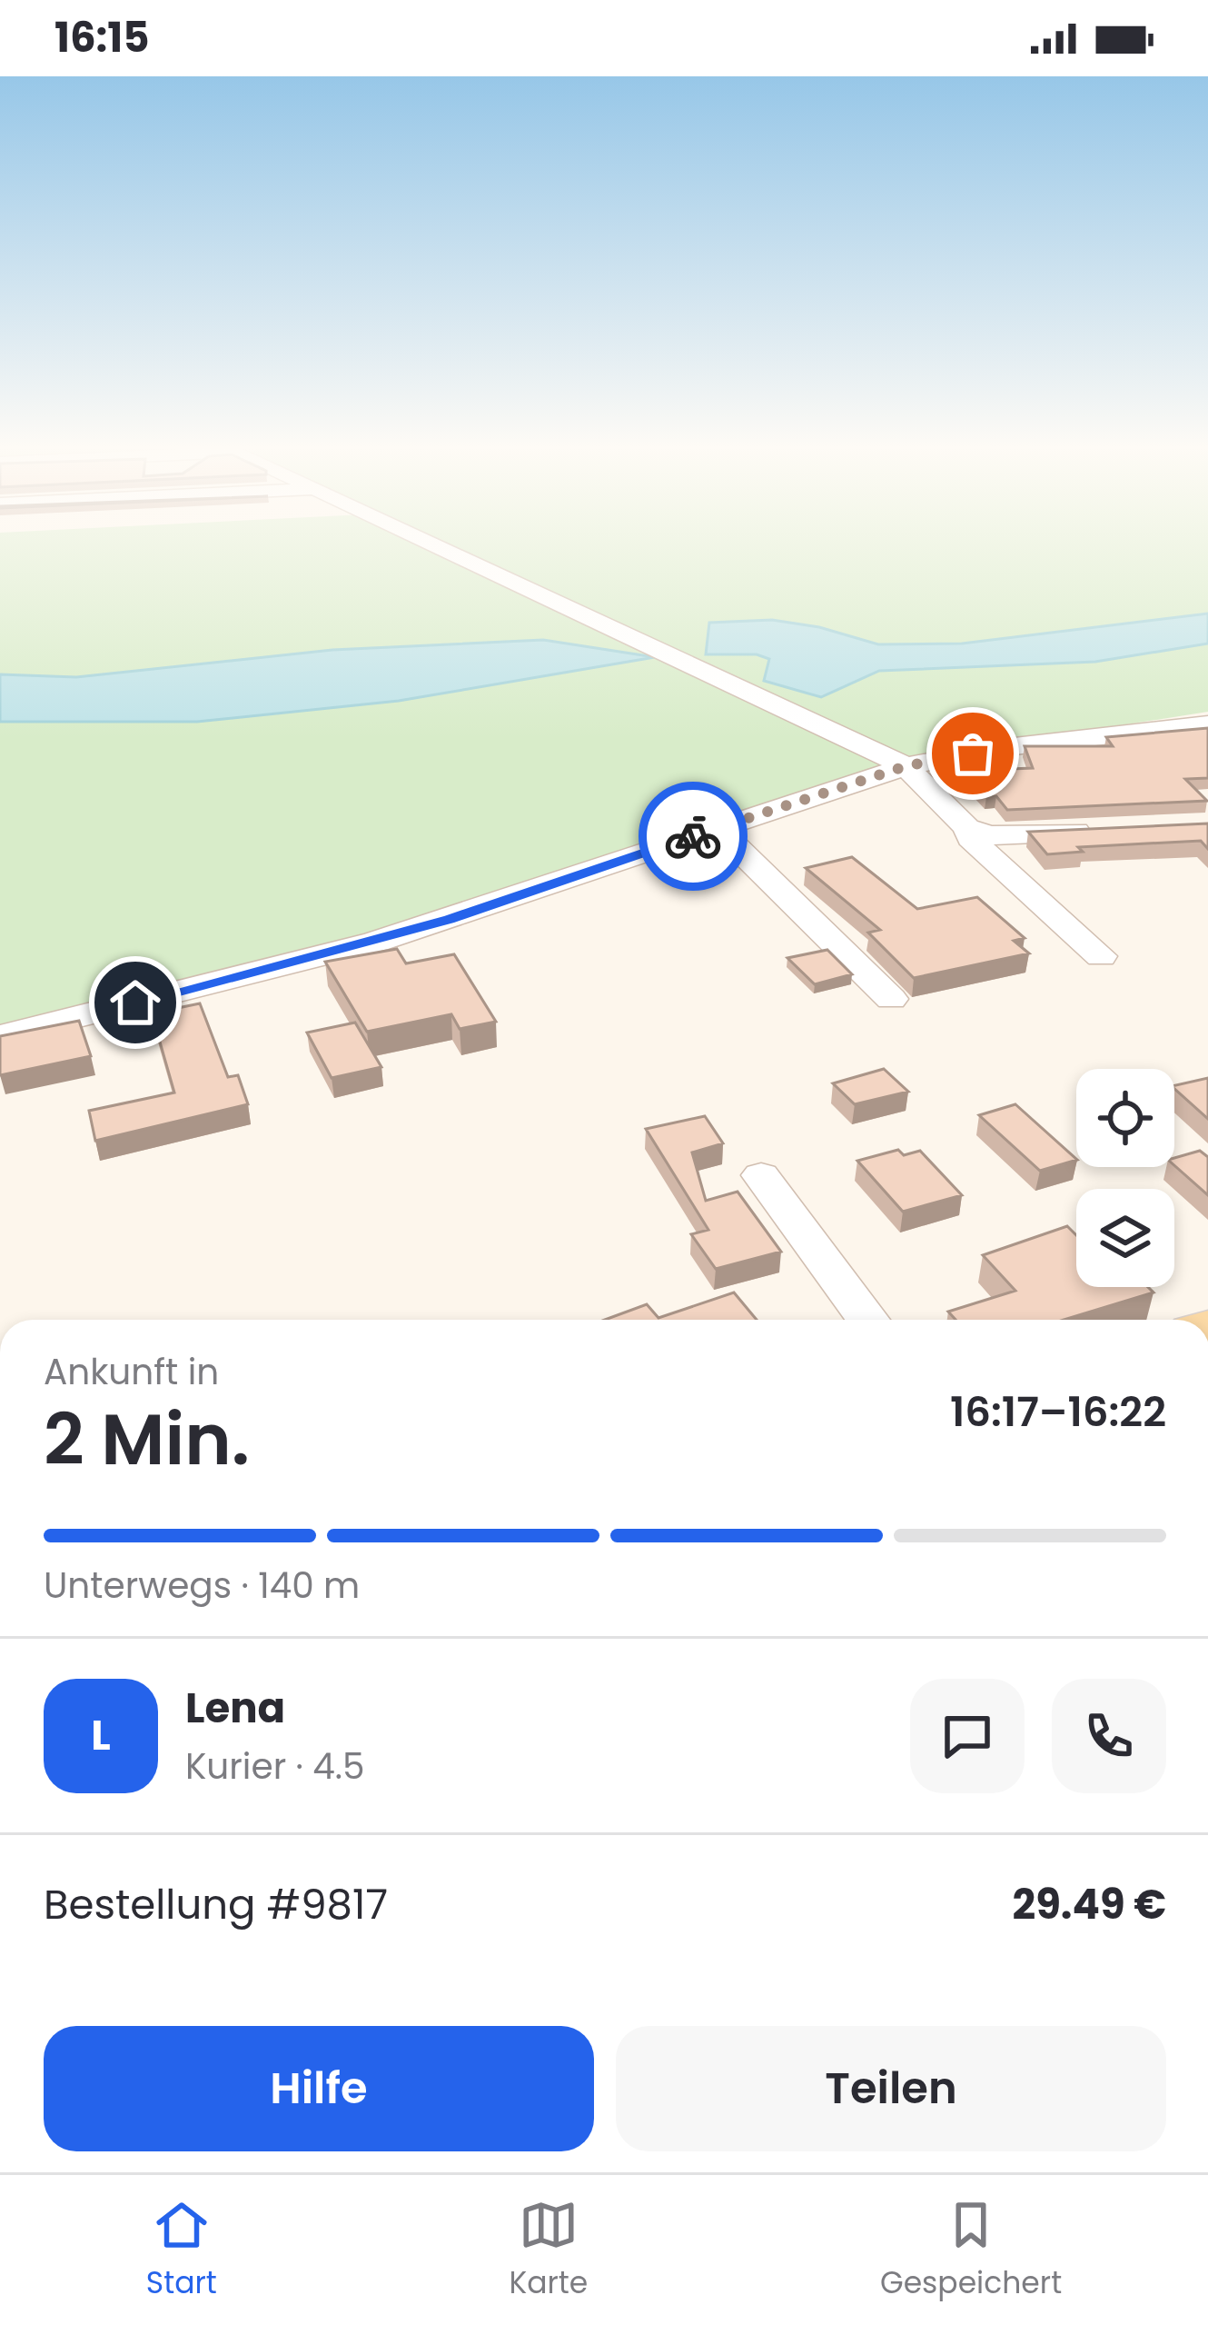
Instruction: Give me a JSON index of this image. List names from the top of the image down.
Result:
{
  "page": {
    "status": "16:15",
    "heading": ["2 Min.", "Ankunft in", "16:17–16:22"],
    "panel": [
      "Lena",
      "Kurier · 4.5",
      "Bestellung #9817",
      "29.49 €"
    ],
    "bar": "Unterwegs · 140 m",
    "round": "L",
    "buttons": ["Hilfe", "Teilen"],
    "tabs": ["Start", "Karte", "Gespeichert"]
  }
}
